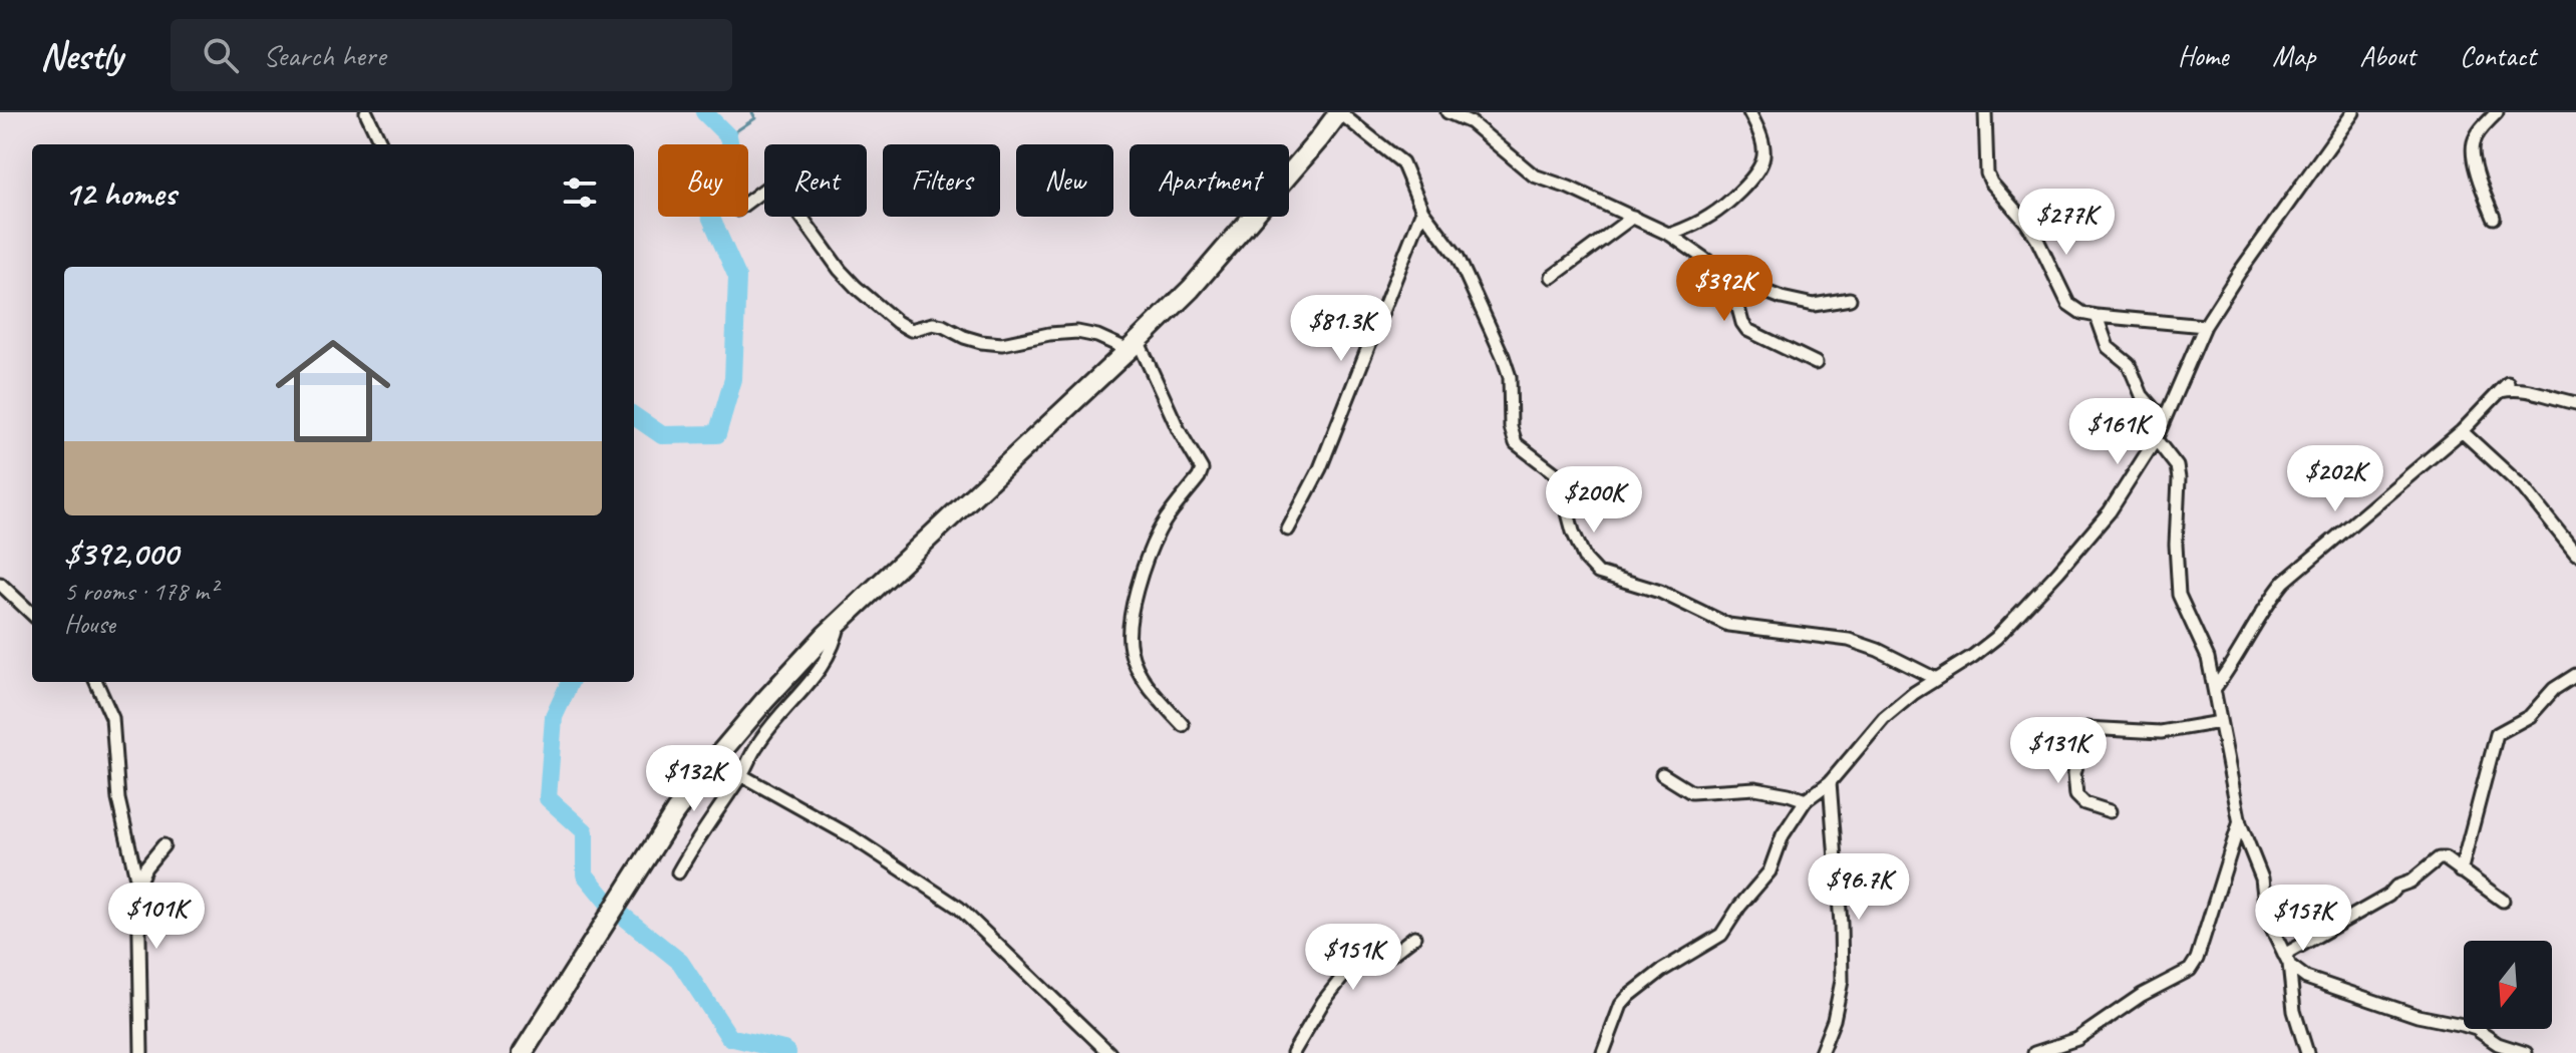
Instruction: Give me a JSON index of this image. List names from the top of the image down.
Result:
{
  "north": "bottom",
  "page": {
    "header": "Nestly",
    "search": "Search here",
    "nav": [
      "Home",
      "Map",
      "About",
      "Contact"
    ],
    "chip": [
      "Buy",
      "Rent",
      "Filters",
      "New",
      "Apartment"
    ],
    "heading": "12 homes",
    "price": [
      "$277K",
      "$392K",
      "$81.3K",
      "$161K",
      "$202K",
      "$200K",
      "$131K",
      "$132K",
      "$96.7K",
      "$101K",
      "$157K",
      "$151K"
    ],
    "list": [
      {
        "name": "$392,000",
        "note": "5 rooms · 178 m² · House"
      }
    ]
  }
}
